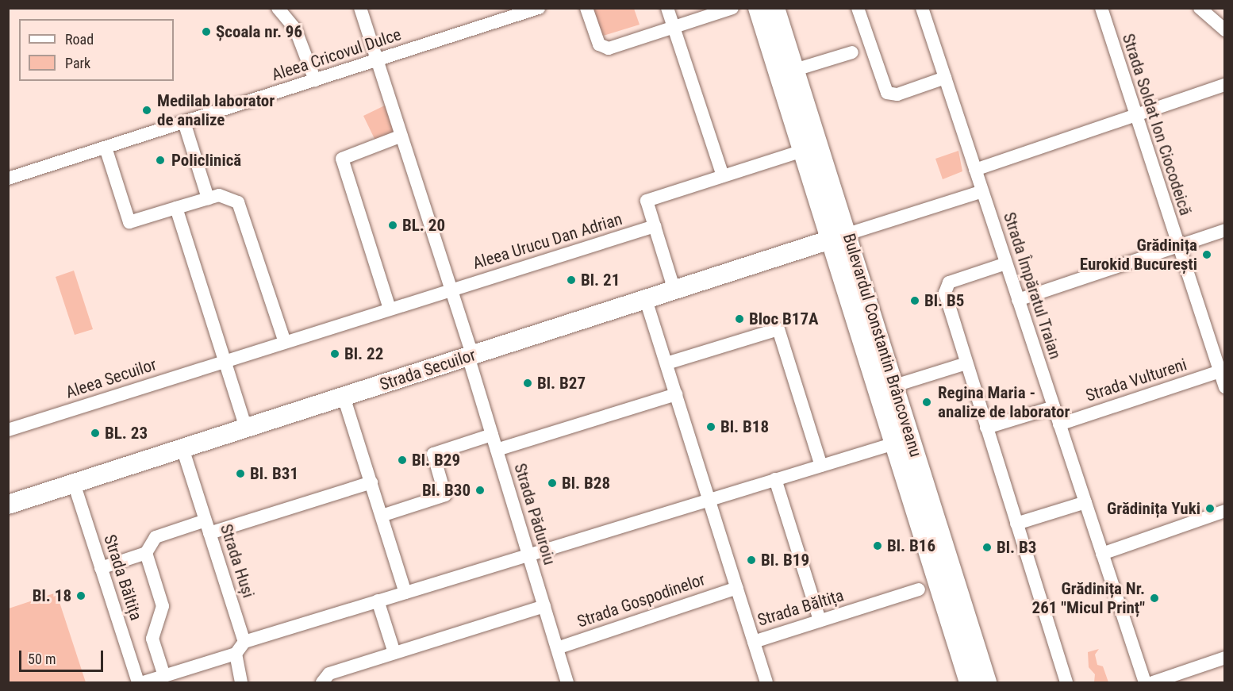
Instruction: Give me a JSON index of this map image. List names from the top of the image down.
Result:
{
  "streets": {
    "main road": ["Bulevardul Constantin Brâncoveanu", "Strada Secuilor"],
    "street": [
      "Aleea Cricovul Dulce",
      "Strada Soldat Ion Ciocodeică",
      "Aleea Urucu Dan Adrian",
      "Strada Împăratul Traian",
      "Aleea Secuilor",
      "Strada Vultureni",
      "Strada Păduroiu",
      "Strada Huși",
      "Strada Băltița",
      "Strada Gospodinelor"
    ]
  },
  "crossings": [
    ["Strada Soldat Ion Ciocodeică", "Strada Vultureni"],
    ["Aleea Urucu Dan Adrian", "Aleea Secuilor"],
    ["Strada Împăratul Traian", "Strada Vultureni"],
    ["Bulevardul Constantin Brâncoveanu", "Strada Secuilor"],
    ["Strada Secuilor", "Strada Păduroiu"],
    ["Strada Secuilor", "Strada Huși"],
    ["Strada Secuilor", "Strada Băltița"],
    ["Strada Păduroiu", "Strada Gospodinelor"],
    ["Strada Băltița", "Strada Gospodinelor"]
  ],
  "places": [
    "Școala nr. 96",
    "Medilab laborator de analize",
    "Policlinică",
    "BL. 20",
    "Grădinița Eurokid București",
    "Bl. 21",
    "Bl. B5",
    "Bloc B17A",
    "Bl. 22",
    "Bl. B27",
    "Regina Maria - analize de laborator",
    "Bl. B18",
    "BL. 23",
    "Bl. B29",
    "Bl. B31",
    "Bl. B28",
    "Bl. B30",
    "Grădinița Yuki",
    "Bl. B16",
    "Bl. B3",
    "Bl. B19",
    "Bl. 18",
    "Grădinița Nr. 261 \"Micul Prinț\""
  ],
  "legend": ["Road", "Park"],
  "scale_bar": "50 m"
}
